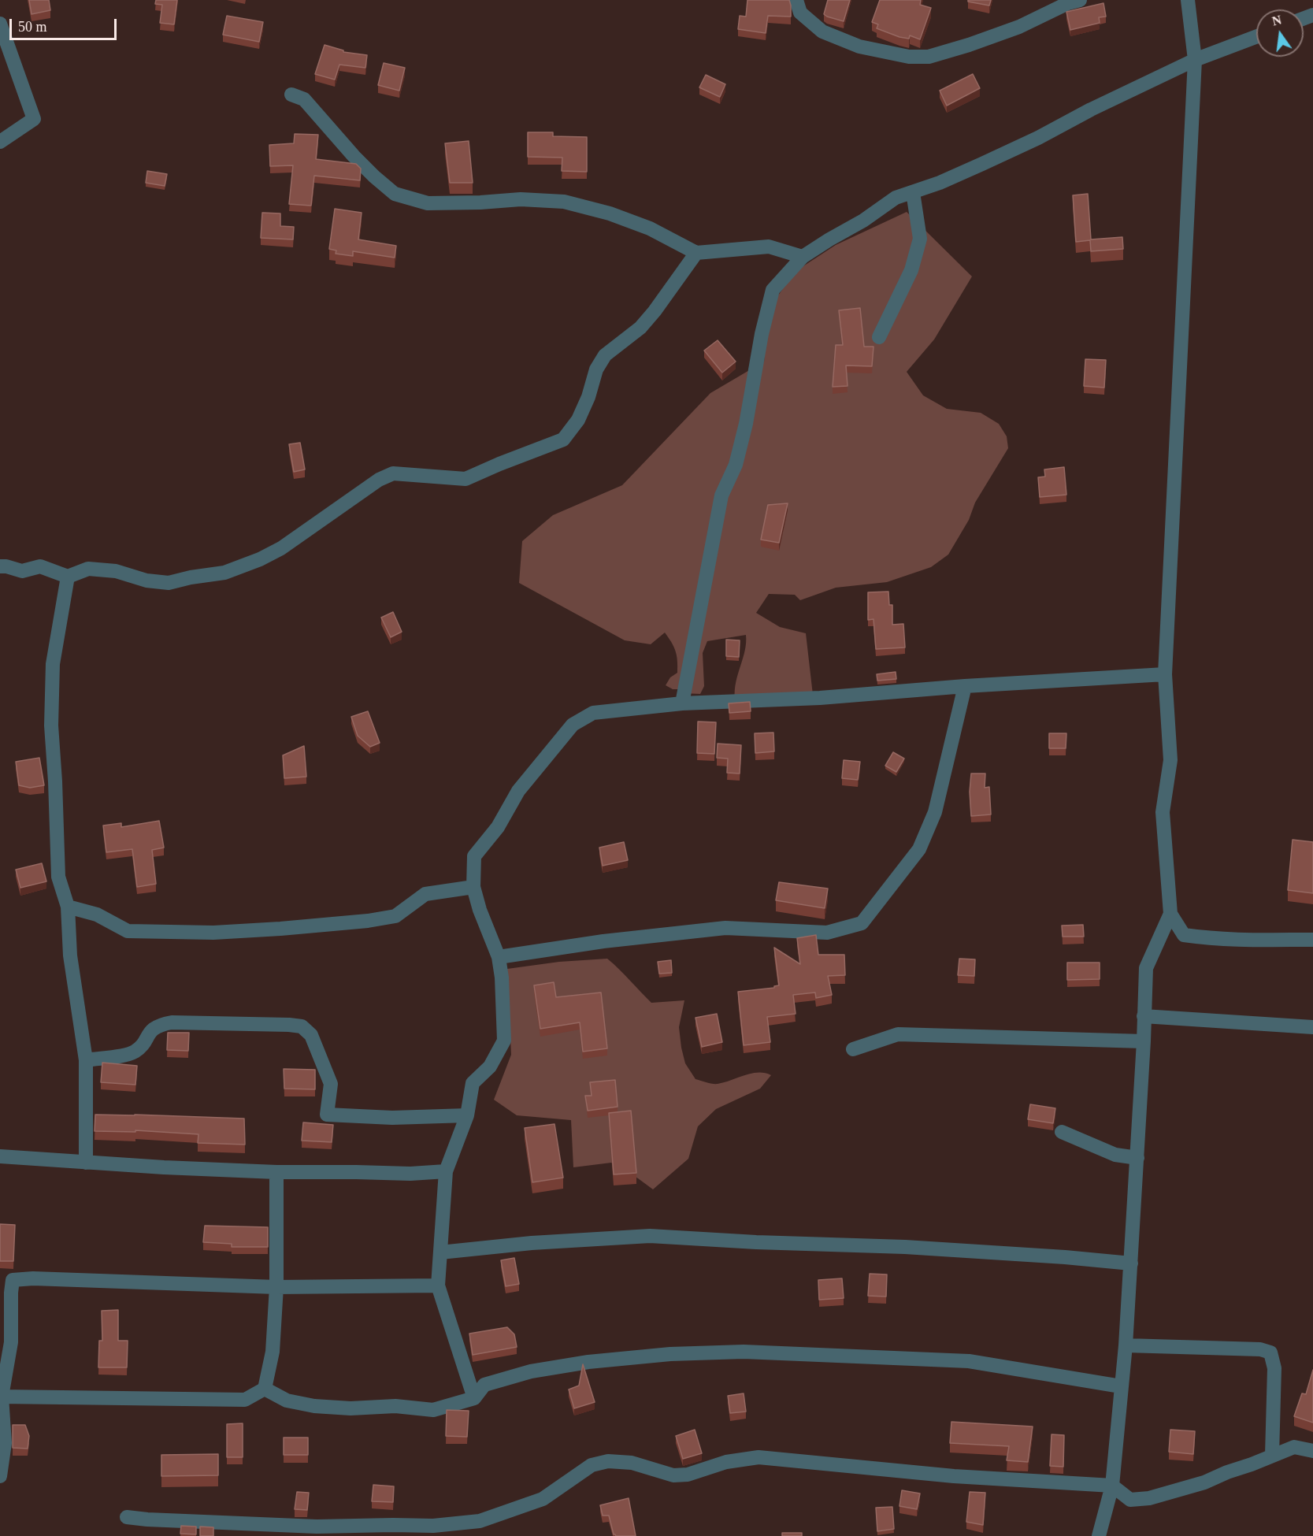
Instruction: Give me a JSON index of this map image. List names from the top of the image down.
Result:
{
  "scale_bar": "50 m",
  "north": "top"
}
